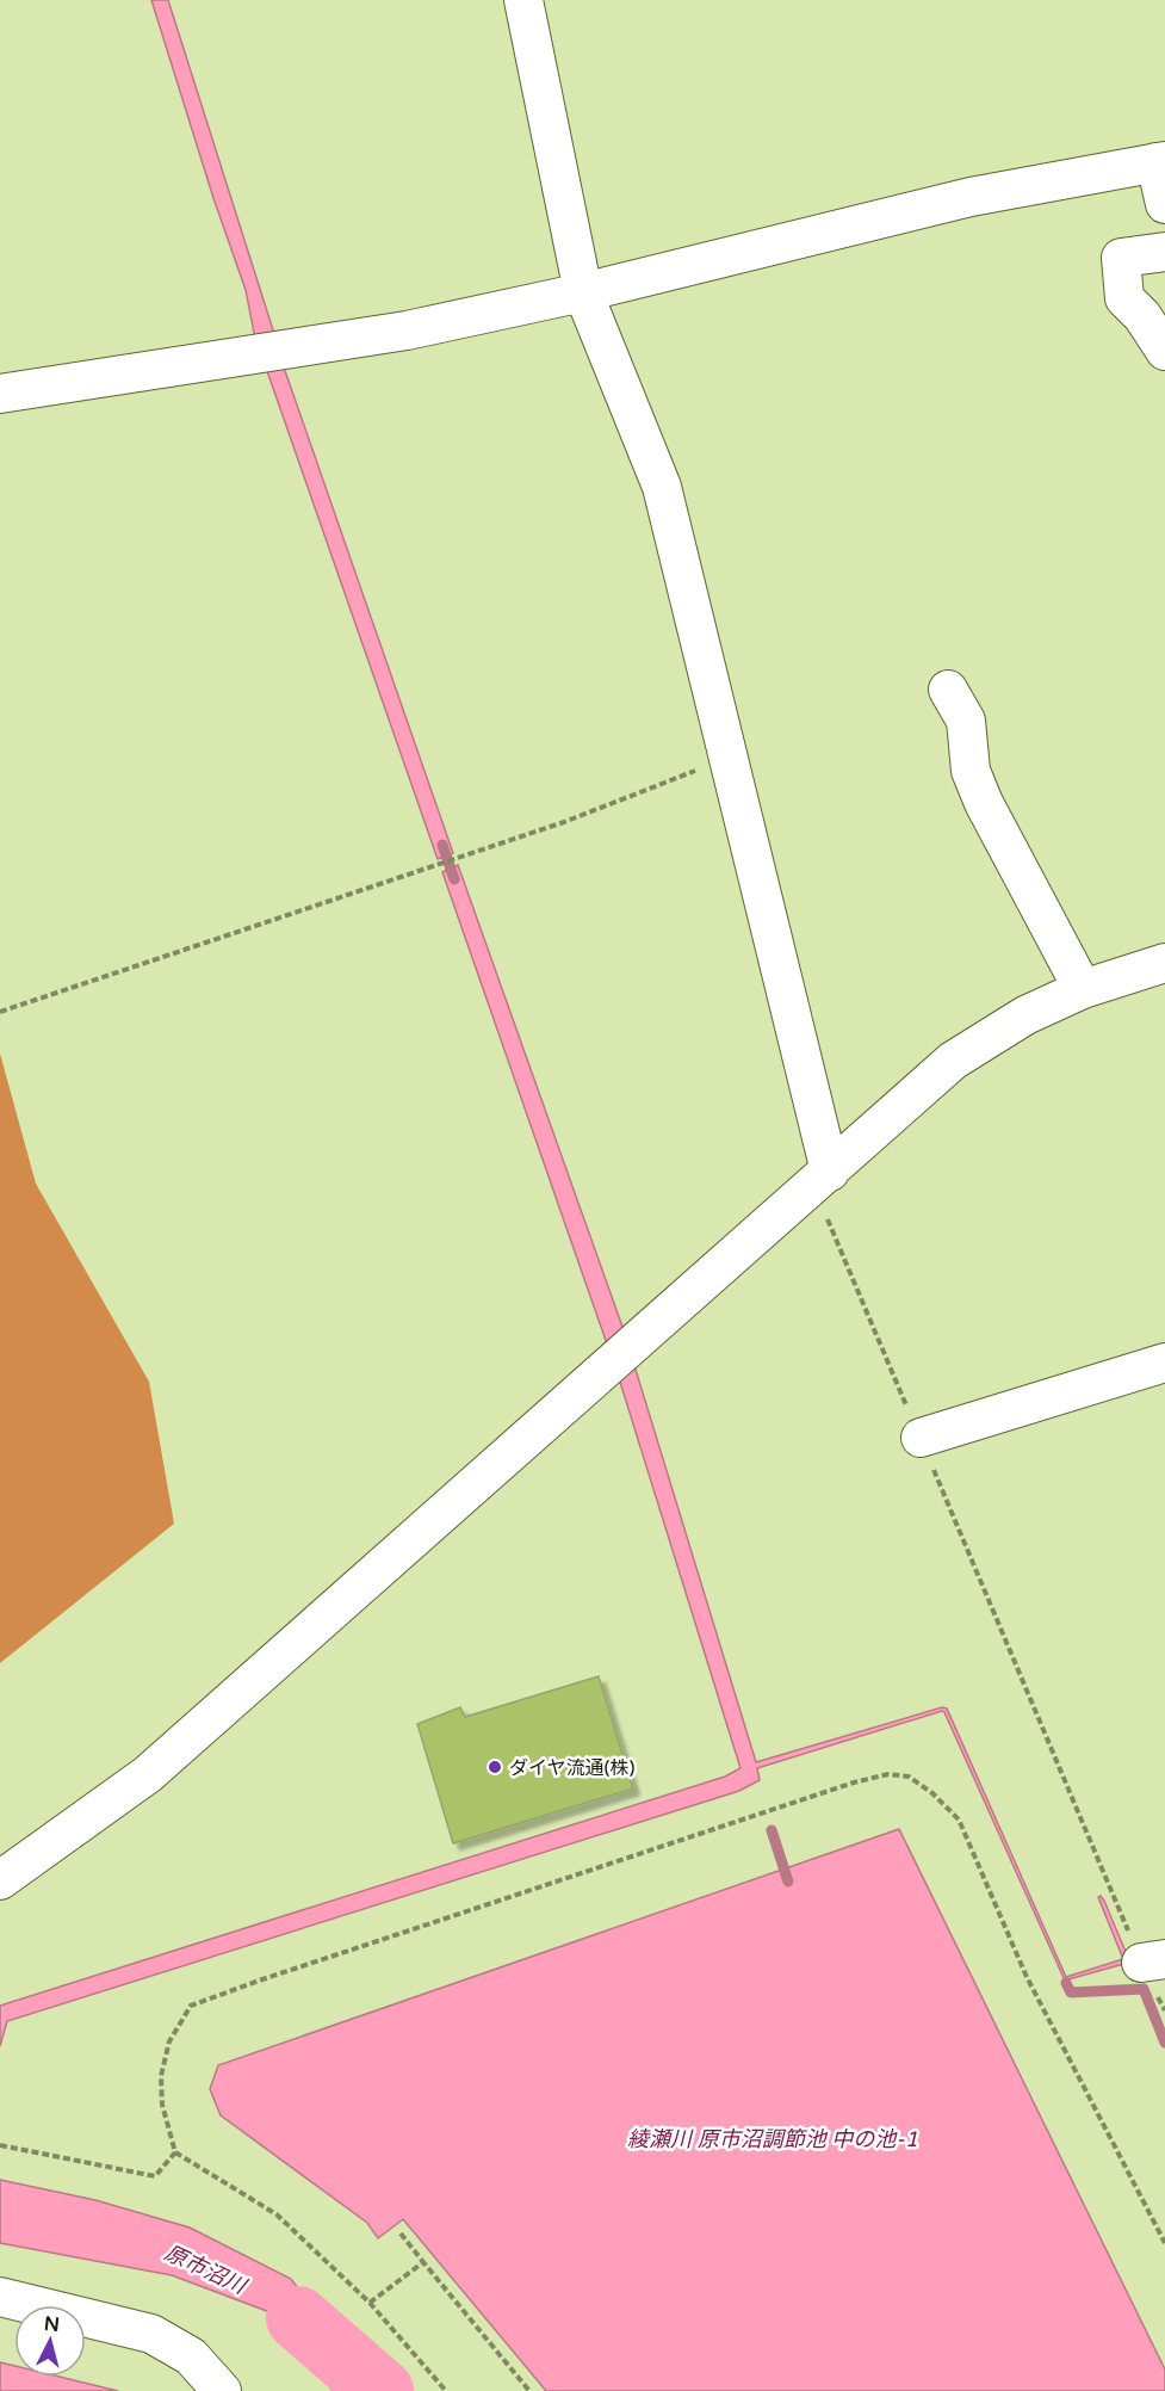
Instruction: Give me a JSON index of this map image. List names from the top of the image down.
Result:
{
  "water": ["綾瀬川 原市沼調節池 中の池-1", "原市沼川"],
  "places": ["ダイヤ流通(株)"],
  "north": "top"
}
